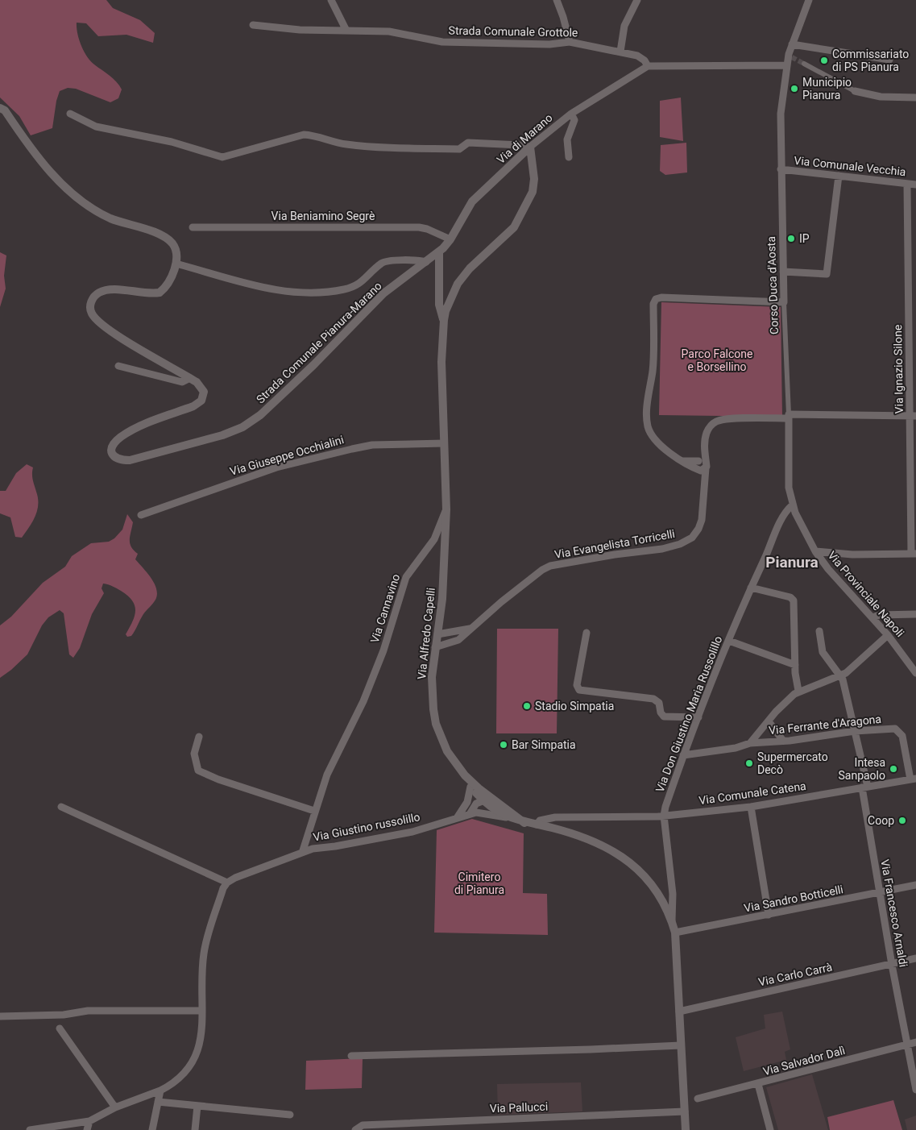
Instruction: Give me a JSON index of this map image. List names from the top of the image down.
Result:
{
  "streets": {
    "street": [
      "Strada Comunale Grottole",
      "Via di Marano",
      "Via Comunale Vecchia",
      "Via Beniamino Segrè",
      "Corso Duca d'Aosta",
      "Strada Comunale Pianura-Marano",
      "Via Ignazio Silone",
      "Via Giuseppe Occhialini",
      "Via Evangelista Torricelli",
      "Via Provinciale Napoli",
      "Via Cannavino",
      "Via Alfredo Capelli",
      "Via Don Giustino Maria Russolillo",
      "Via Ferrante d'Aragona",
      "Via Comunale Catena",
      "Via Giustino russolillo",
      "Via Sandro Botticelli",
      "Via Francesco Arnaldi",
      "Via Carlo Carrà",
      "Via Salvador Dalì",
      "Via Pallucci"
    ]
  },
  "crossings": [
    ["Strada Comunale Grottole", "Via di Marano"],
    ["Via di Marano", "Via Beniamino Segrè"],
    ["Via di Marano", "Strada Comunale Pianura-Marano"],
    ["Via di Marano", "Via Cannavino"],
    ["Via Comunale Vecchia", "Corso Duca d'Aosta"],
    ["Via Comunale Vecchia", "Via Ignazio Silone"],
    ["Corso Duca d'Aosta", "Via Evangelista Torricelli"],
    ["Corso Duca d'Aosta", "Via Provinciale Napoli"],
    ["Corso Duca d'Aosta", "Via Don Giustino Maria Russolillo"],
    ["Strada Comunale Pianura-Marano", "Via Cannavino"],
    ["Via Giuseppe Occhialini", "Via Cannavino"],
    ["Via Evangelista Torricelli", "Via Alfredo Capelli"],
    ["Via Provinciale Napoli", "Via Don Giustino Maria Russolillo"],
    ["Via Cannavino", "Via Alfredo Capelli"],
    ["Via Cannavino", "Via Giustino russolillo"],
    ["Via Alfredo Capelli", "Via Giustino russolillo"],
    ["Via Don Giustino Maria Russolillo", "Via Ferrante d'Aragona"],
    ["Via Don Giustino Maria Russolillo", "Via Comunale Catena"],
    ["Via Ferrante d'Aragona", "Via Comunale Catena"],
    ["Via Ferrante d'Aragona", "Via Francesco Arnaldi"],
    ["Via Comunale Catena", "Via Francesco Arnaldi"],
    ["Via Sandro Botticelli", "Via Francesco Arnaldi"],
    ["Via Francesco Arnaldi", "Via Carlo Carrà"],
    ["Via Francesco Arnaldi", "Via Salvador Dalì"]
  ],
  "districts": ["Pianura"],
  "parks": ["Parco Falcone e Borsellino", "Cimitero di Pianura"],
  "places": [
    "Commissariato di PS Pianura",
    "Municipio Pianura",
    "IP",
    "Stadio Simpatia",
    "Bar Simpatia",
    "Supermercato Decò",
    "Intesa Sanpaolo",
    "Coop"
  ]
}
